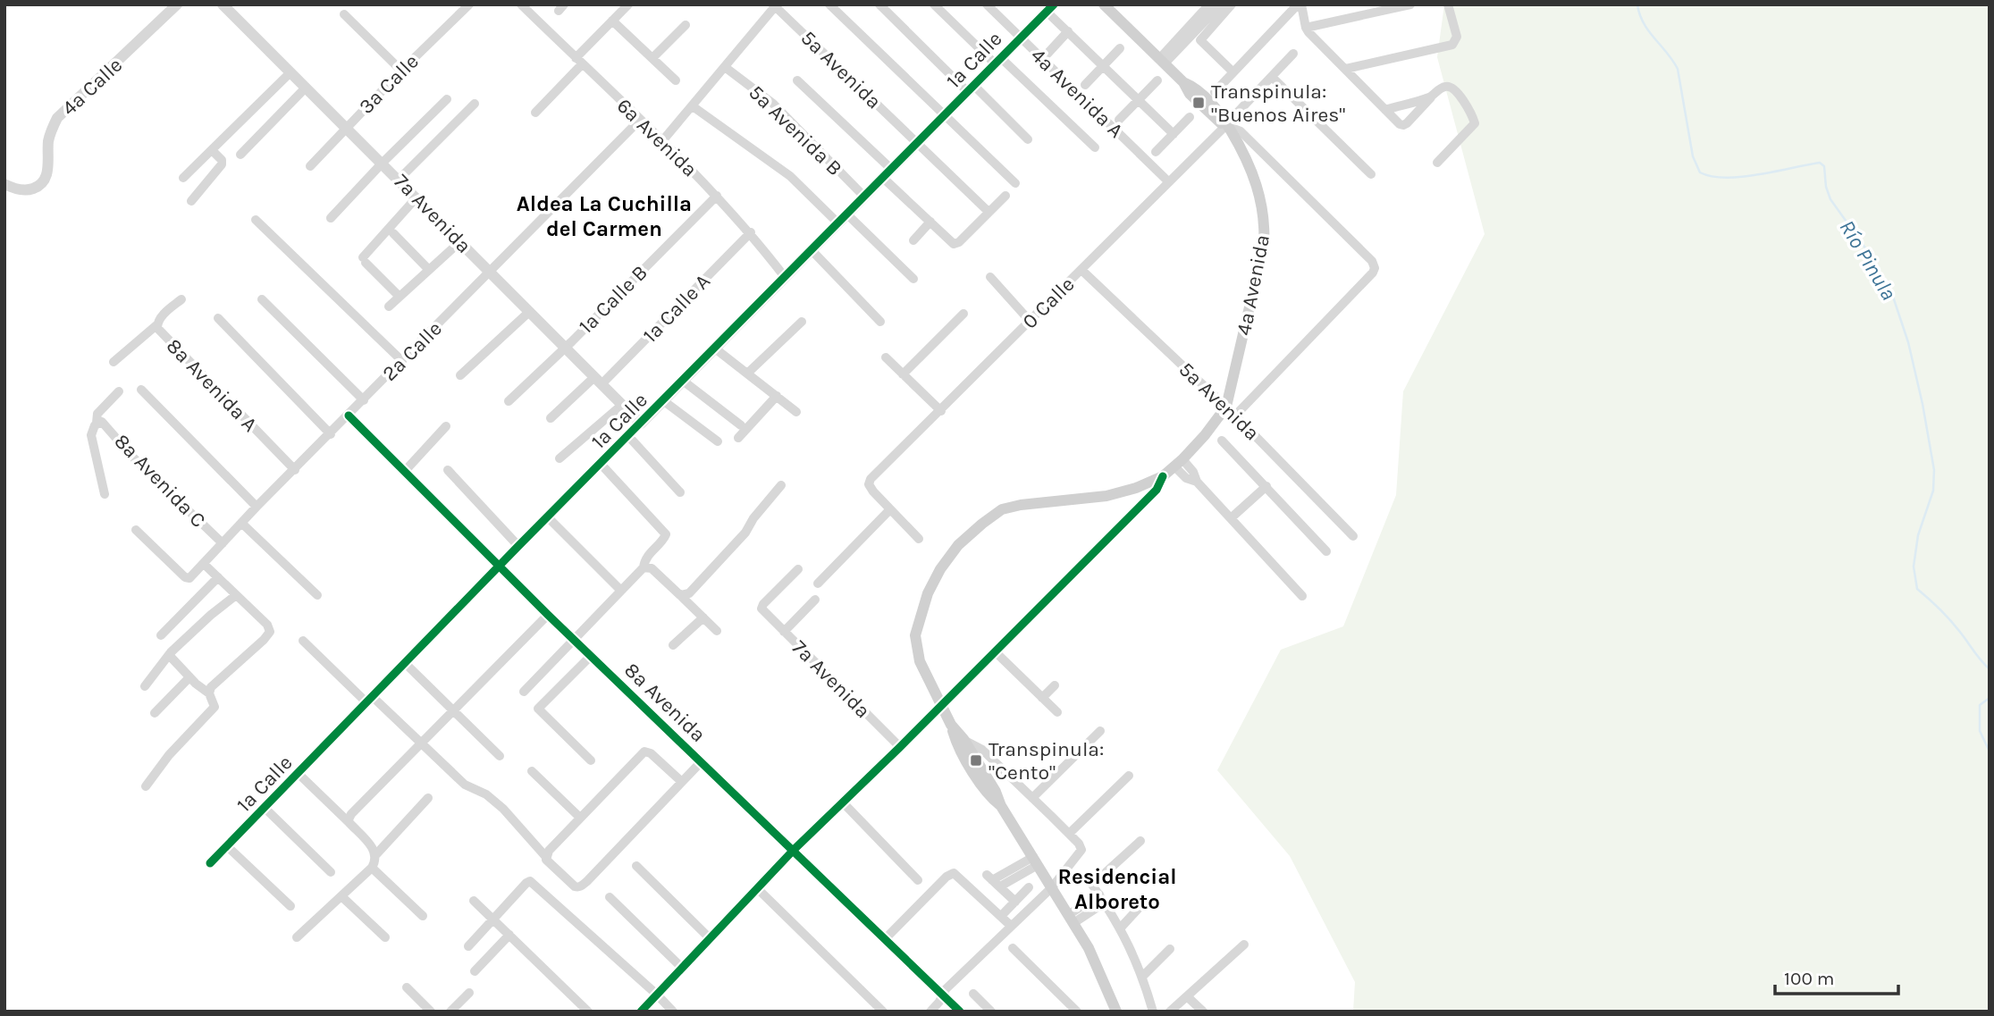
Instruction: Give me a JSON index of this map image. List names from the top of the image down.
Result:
{
  "streets": {
    "main road": ["4a Avenida"],
    "street": [
      "1a Calle",
      "5a Avenida",
      "3a Calle",
      "4a Calle",
      "4a Avenida A",
      "5a Avenida B",
      "6a Avenida",
      "7a Avenida",
      "1a Calle B",
      "0 Calle",
      "1a Calle A",
      "2a Calle",
      "8a Avenida A",
      "8a Avenida C",
      "8a Avenida"
    ]
  },
  "crossings": [
    ["1a Calle", "5a Avenida"],
    ["1a Calle", "4a Avenida A"],
    ["1a Calle", "5a Avenida B"],
    ["1a Calle", "6a Avenida"],
    ["1a Calle", "7a Avenida"],
    ["1a Calle", "8a Avenida"],
    ["5a Avenida", "4a Avenida"],
    ["5a Avenida", "0 Calle"],
    ["3a Calle", "7a Avenida"],
    ["4a Avenida A", "0 Calle"],
    ["6a Avenida", "1a Calle B"],
    ["6a Avenida", "1a Calle A"],
    ["6a Avenida", "2a Calle"],
    ["7a Avenida", "1a Calle B"],
    ["7a Avenida", "1a Calle A"],
    ["7a Avenida", "2a Calle"],
    ["4a Avenida", "0 Calle"],
    ["2a Calle", "8a Avenida A"],
    ["2a Calle", "8a Avenida C"],
    ["2a Calle", "8a Avenida"]
  ],
  "districts": ["Aldea La Cuchilla del Carmen", "Residencial Alboreto"],
  "water": ["Río Pinula"],
  "places": {
    "transit": ["Transpinula: \"Buenos Aires\"", "Transpinula: \"Cento\""]
  },
  "scale_bar": "100 m"
}
